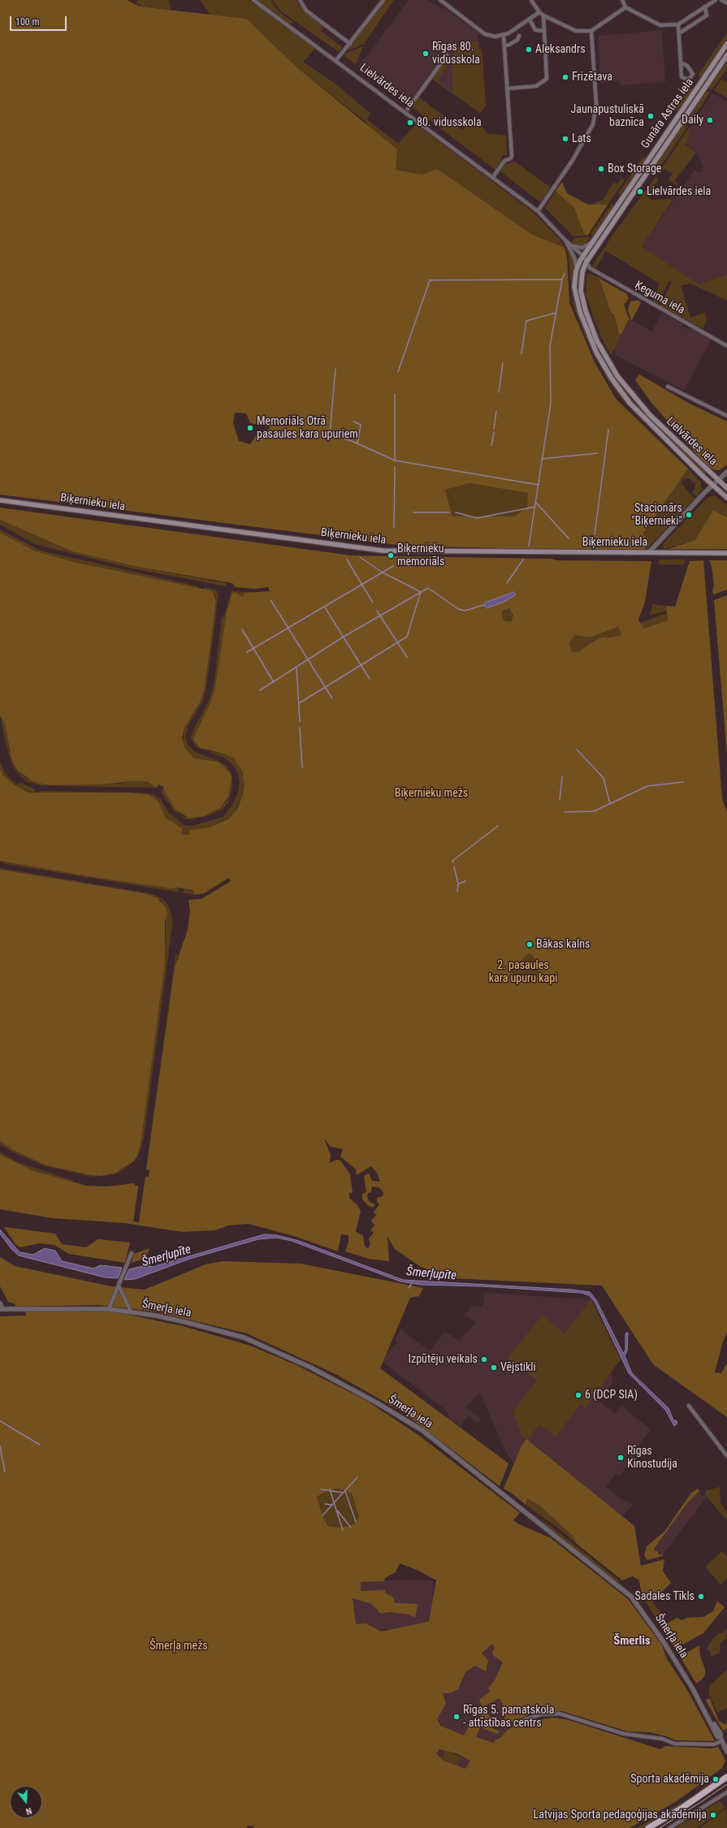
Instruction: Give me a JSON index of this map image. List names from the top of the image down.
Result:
{
  "streets": {
    "main road": ["Lielvārdes iela", "Gunāra Astras iela", "Biķernieku iela"],
    "street": ["Ķeguma iela", "Šmerļa iela"]
  },
  "crossings": [
    ["Lielvārdes iela", "Gunāra Astras iela"],
    ["Lielvārdes iela", "Ķeguma iela"],
    ["Gunāra Astras iela", "Ķeguma iela"]
  ],
  "districts": ["Šmerlis"],
  "water": ["Šmerļupīte"],
  "parks": ["Biķernieku mežs", "2. pasaules kara upuru kapi", "Šmerļa mežs"],
  "places": [
    "Aleksandrs",
    "Rīgas 80. vidusskola",
    "Frizētava",
    "Jaunapustuliskā baznīca",
    "Daily",
    "80. vidusskola",
    "Lats",
    "Box Storage",
    "Lielvārdes iela",
    "Memoriāls Otrā pasaules kara upuriem",
    "Stacionārs \"Biķernieki\"",
    "Biķernieku memoriāls",
    "Bākas kalns",
    "Izpūtēju veikals",
    "Vējstikli",
    "6 (DCP SIA)",
    "Rīgas Kinostudija",
    "Sadales Tīkls",
    "Rīgas 5. pamatskola - attīstības centrs",
    "Sporta akadēmija",
    "Latvijas Sporta pedagoģijas akadēmija"
  ],
  "scale_bar": "100 m",
  "north": "bottom"
}
